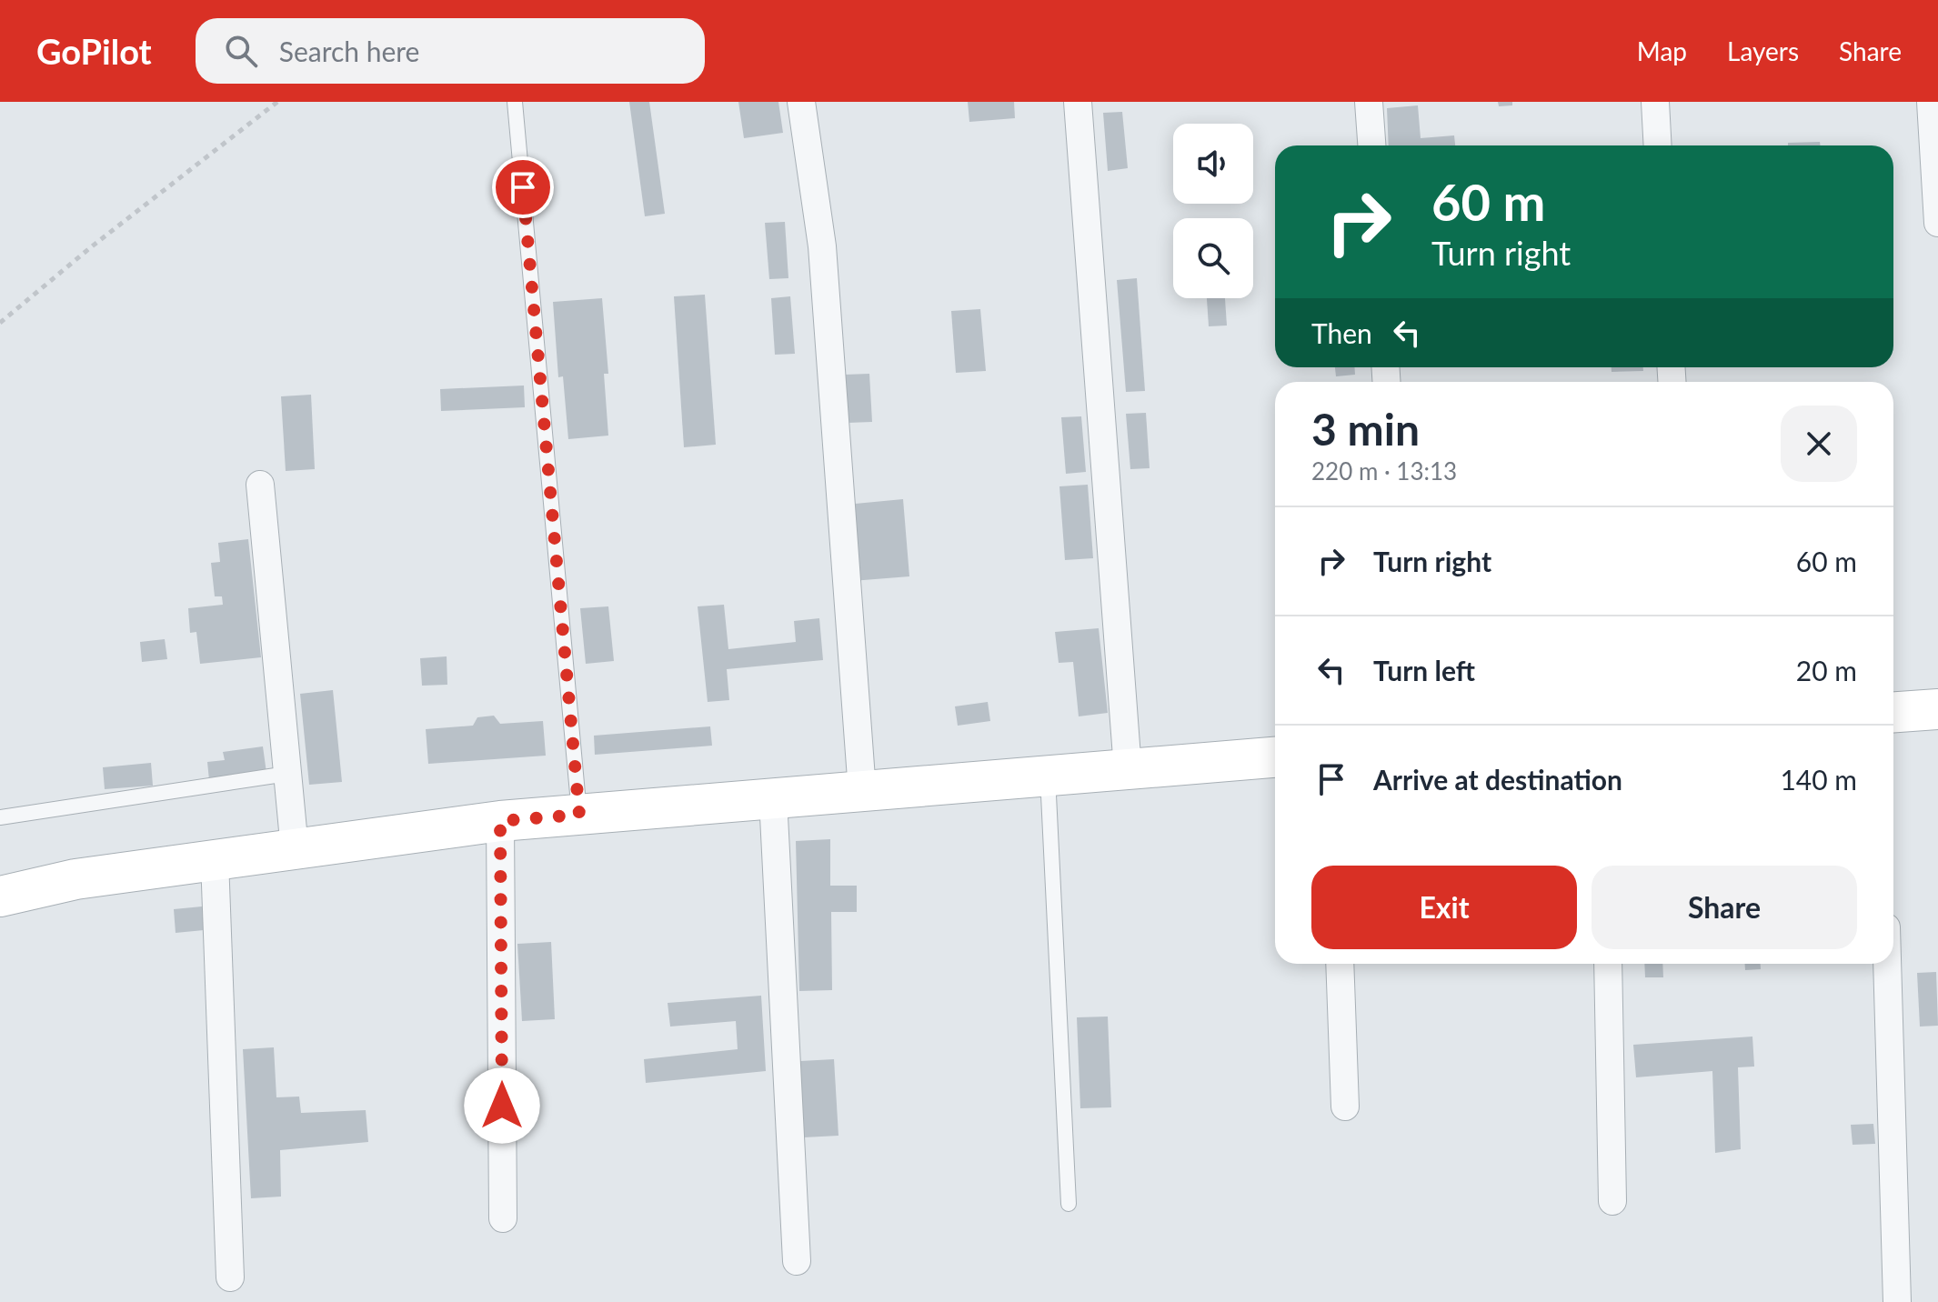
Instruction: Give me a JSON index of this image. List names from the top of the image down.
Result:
{
  "page": {
    "header": "GoPilot",
    "search": "Search here",
    "nav": ["Map", "Layers", "Share"],
    "turn": ["60 m", "Turn right"],
    "then": "Then",
    "heading": ["3 min", "220 m · 13:13"],
    "list": [
      {
        "name": "Turn right",
        "value": "60 m"
      },
      {
        "name": "Turn left",
        "value": "20 m"
      },
      {
        "name": "Arrive at destination",
        "value": "140 m"
      }
    ],
    "buttons": ["Exit", "Share"]
  }
}
